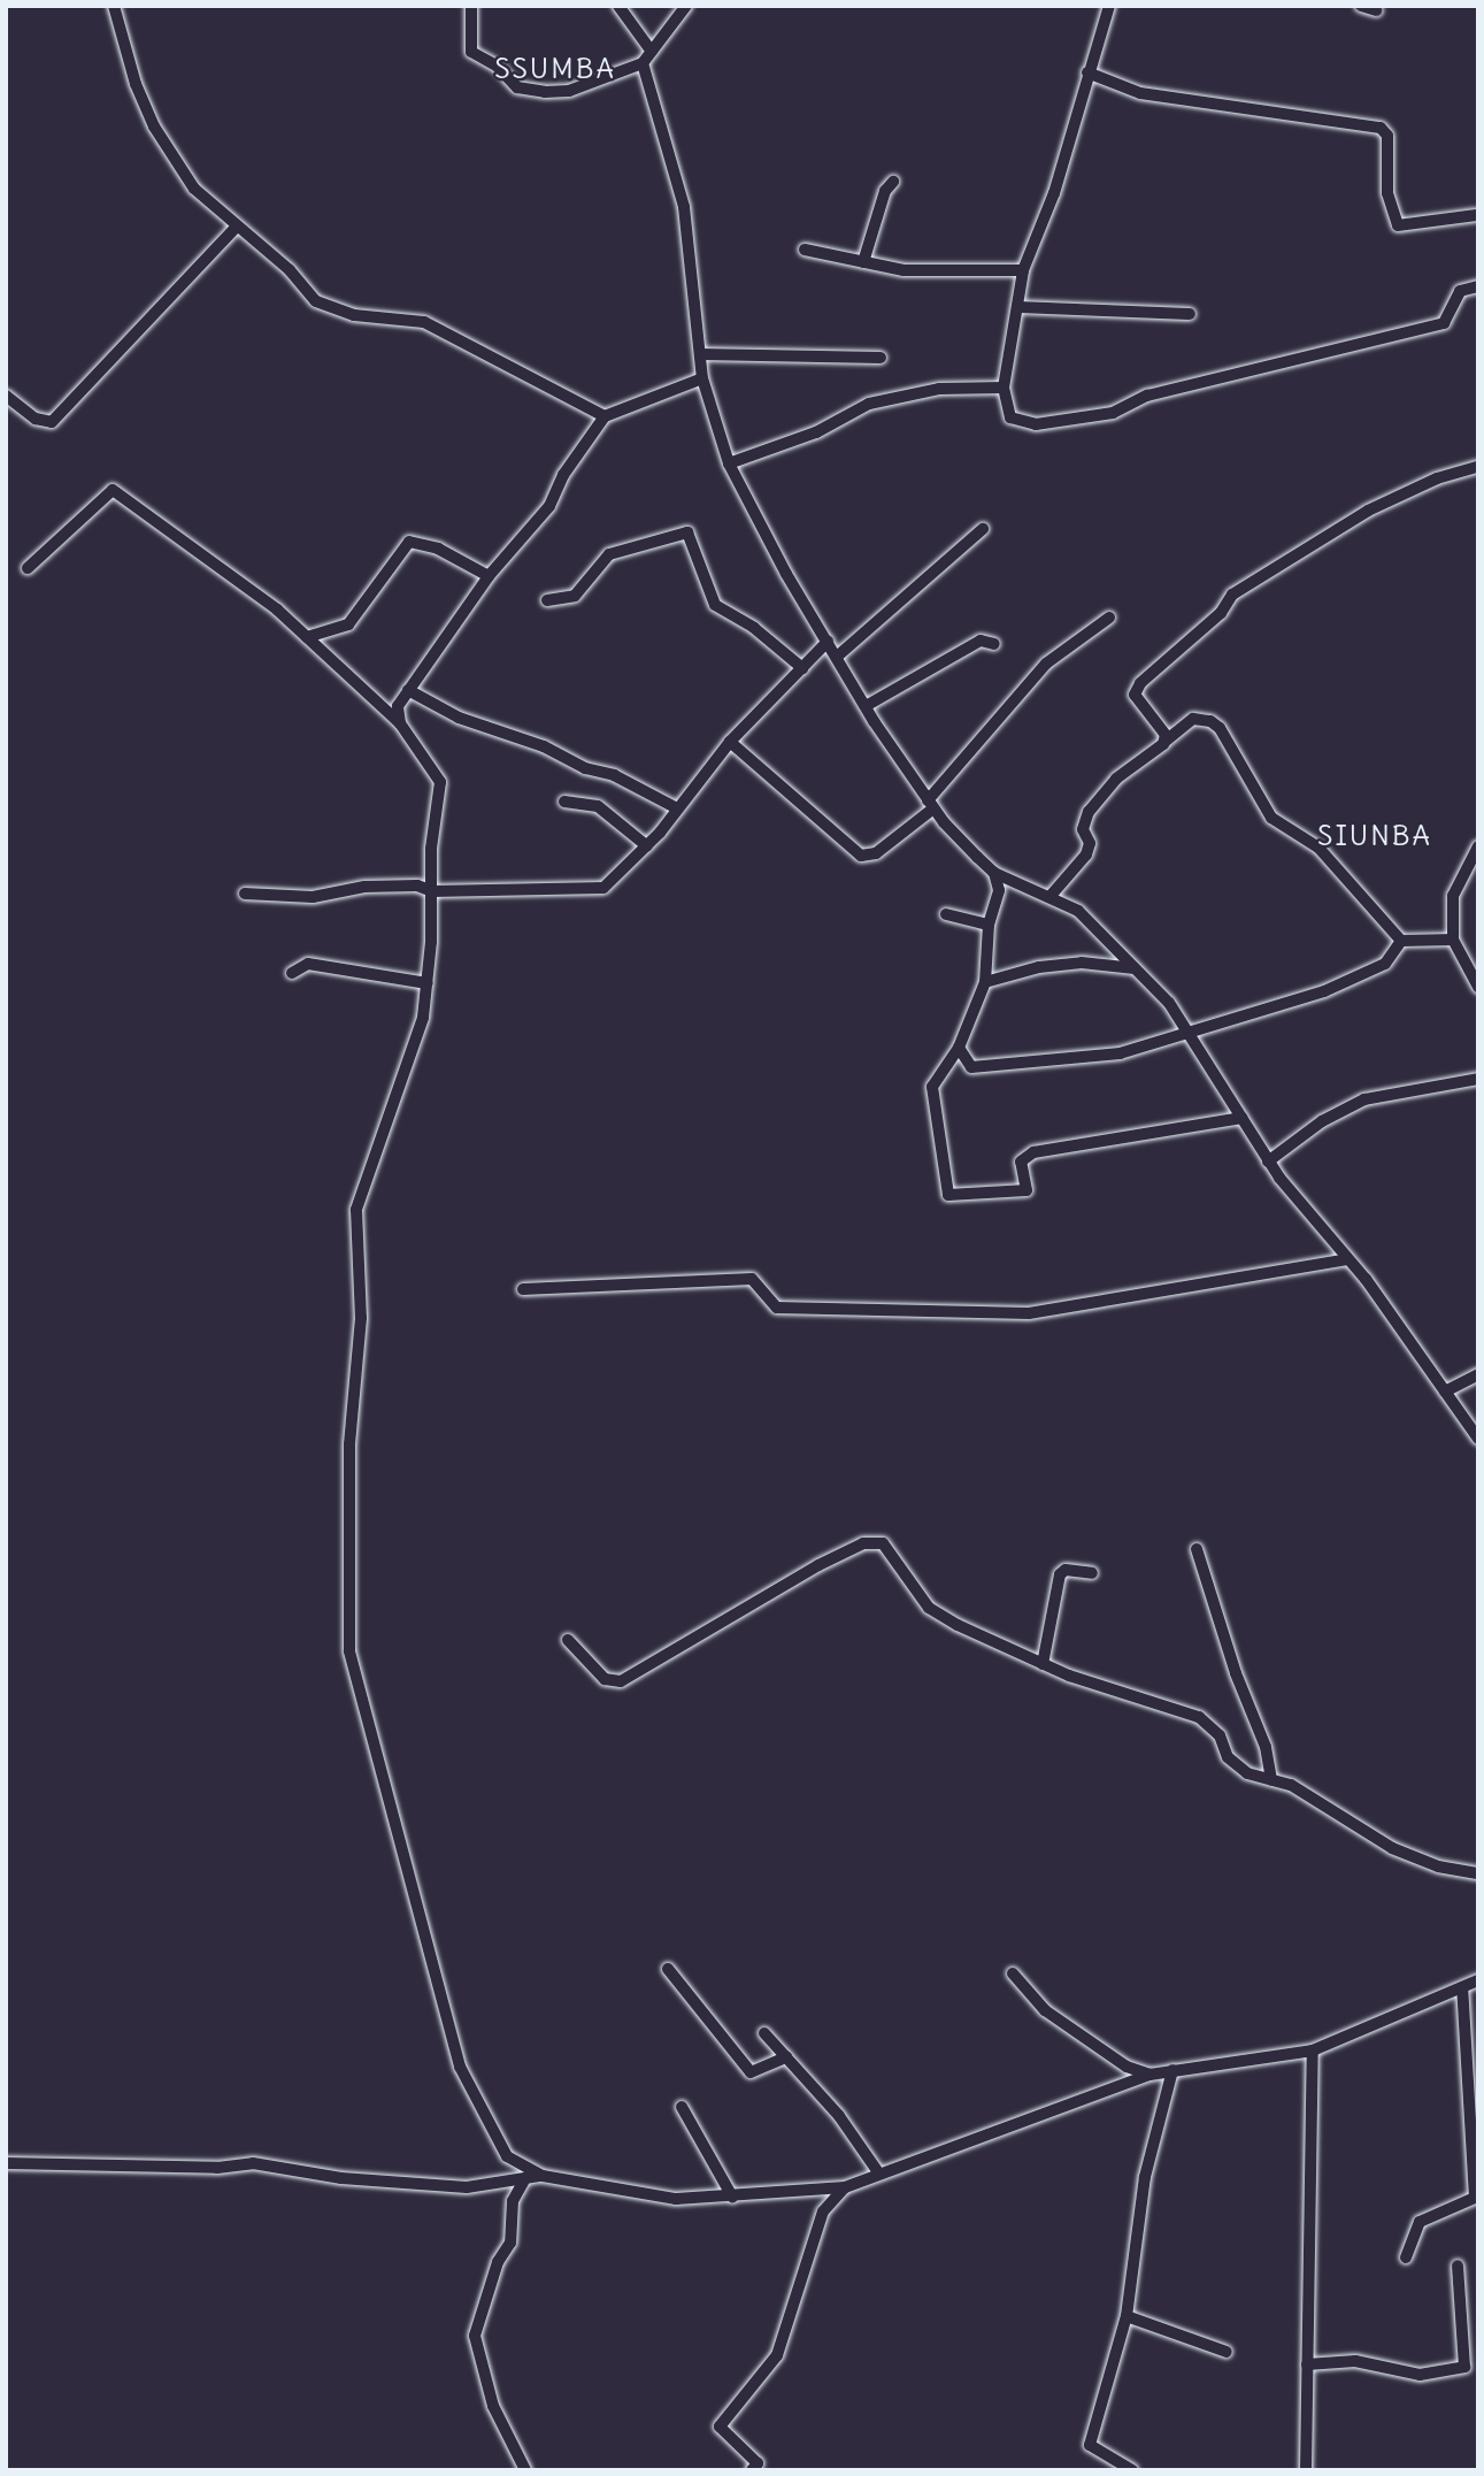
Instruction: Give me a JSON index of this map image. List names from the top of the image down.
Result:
{
  "districts": ["SSUMBA", "SIUNBA"]
}
